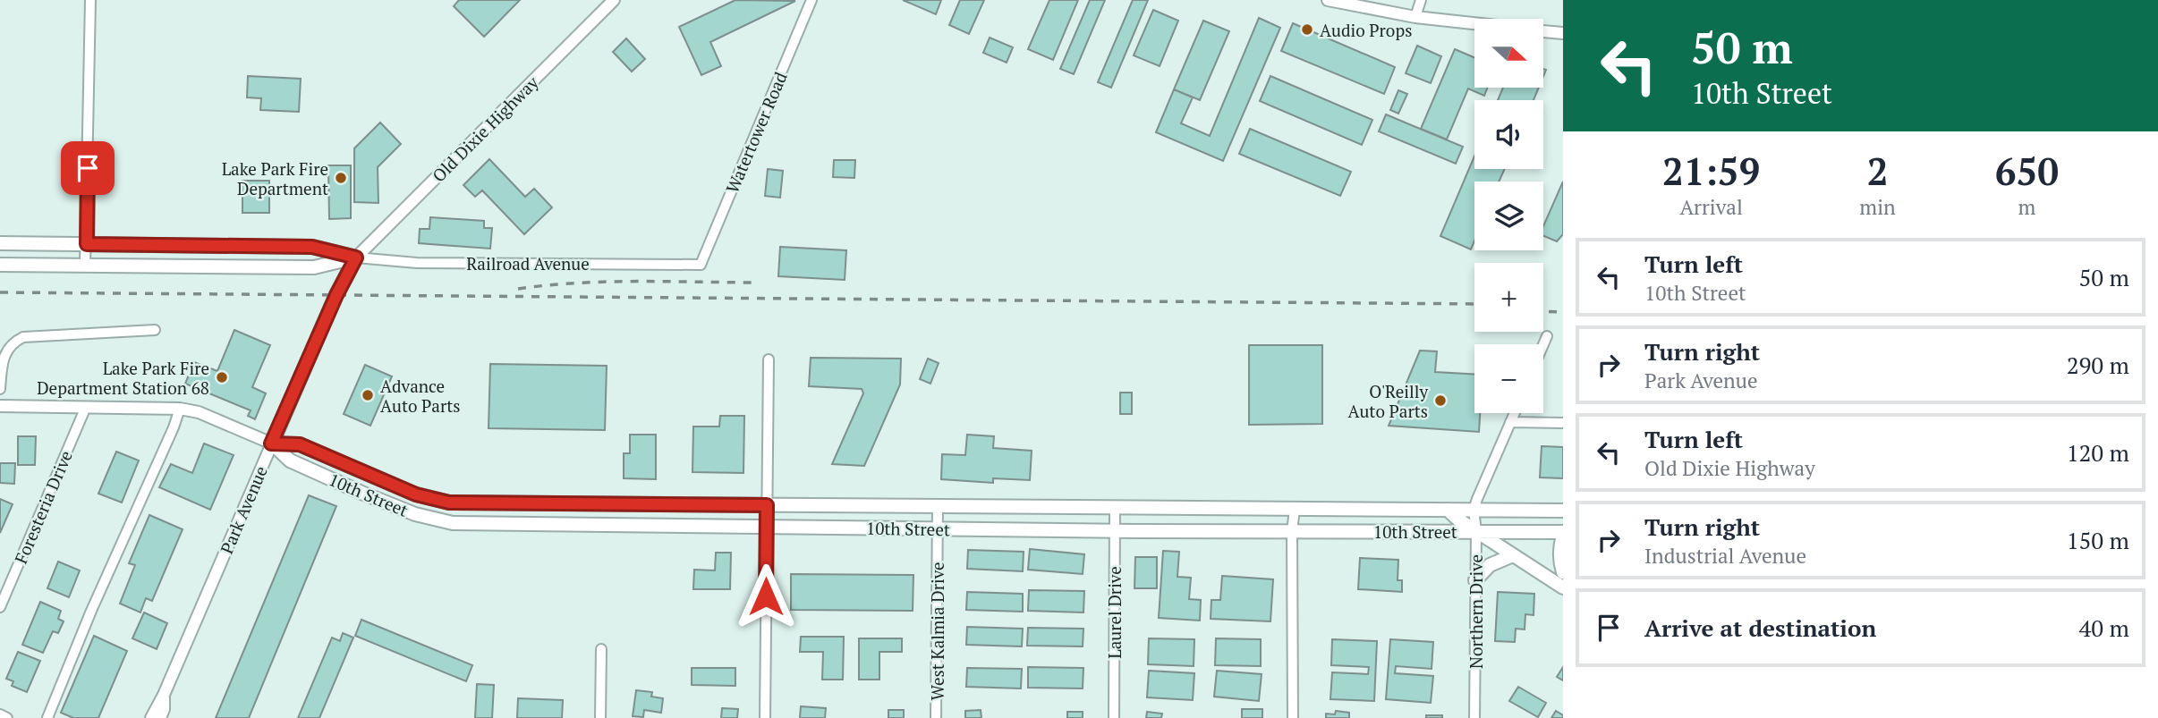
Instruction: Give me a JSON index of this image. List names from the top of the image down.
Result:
{
  "streets": {
    "main road": ["10th Street", "Park Avenue"],
    "street": [
      "Old Dixie Highway",
      "Watertower Road",
      "Railroad Avenue",
      "Foresteria Drive",
      "Northern Drive",
      "Laurel Drive",
      "West Kalmia Drive"
    ]
  },
  "crossings": [
    ["Old Dixie Highway", "Railroad Avenue"],
    ["Old Dixie Highway", "Park Avenue"],
    ["Watertower Road", "Railroad Avenue"],
    ["Railroad Avenue", "Park Avenue"],
    ["10th Street", "Foresteria Drive"],
    ["10th Street", "Park Avenue"],
    ["10th Street", "Northern Drive"],
    ["10th Street", "Laurel Drive"],
    ["10th Street", "West Kalmia Drive"]
  ],
  "places": [
    "Audio Props",
    "Lake Park Fire Department",
    "Lake Park Fire Department Station 68",
    "Advance Auto Parts",
    "O'Reilly Auto Parts"
  ],
  "north": "right",
  "page": {
    "turn": ["50 m", "10th Street"],
    "map_buttons": ["+", "−"],
    "eta": [
      "21:59",
      "Arrival",
      "2",
      "min",
      "650",
      "m"
    ],
    "list": [
      {
        "name": "Turn left",
        "note": "10th Street",
        "value": "50 m"
      },
      {
        "name": "Turn right",
        "note": "Park Avenue",
        "value": "290 m"
      },
      {
        "name": "Turn left",
        "note": "Old Dixie Highway",
        "value": "120 m"
      },
      {
        "name": "Turn right",
        "note": "Industrial Avenue",
        "value": "150 m"
      },
      {
        "name": "Arrive at destination",
        "value": "40 m"
      }
    ]
  }
}
